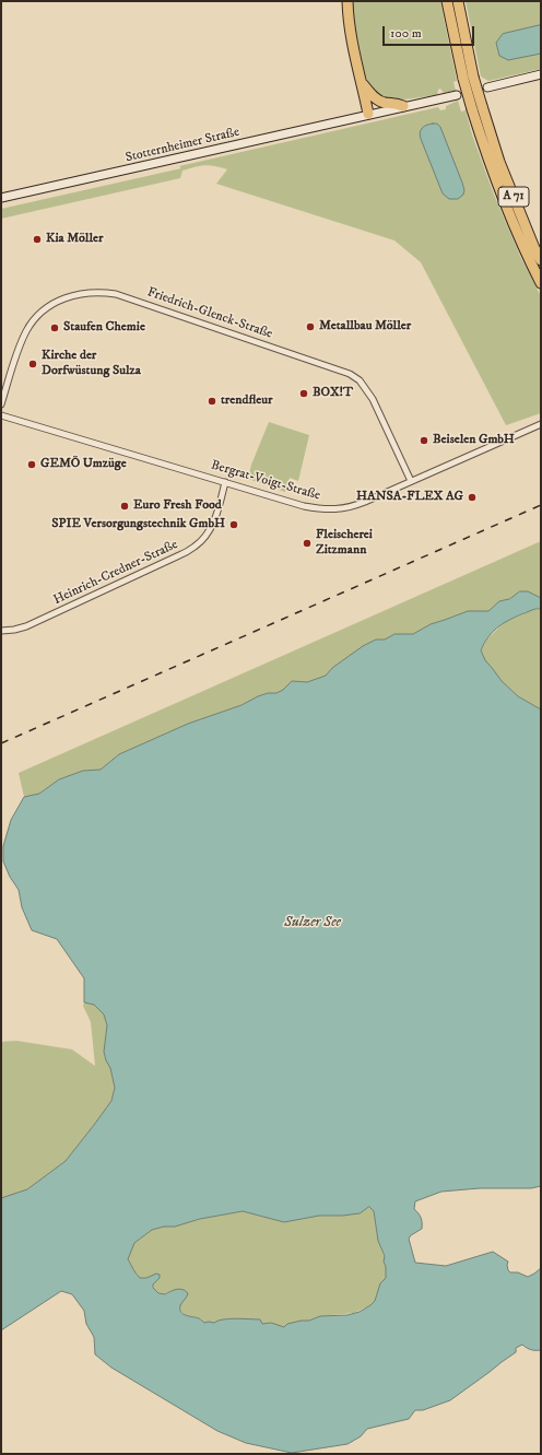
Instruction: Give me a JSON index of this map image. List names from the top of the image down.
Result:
{
  "streets": {
    "highway": ["A 71"],
    "main road": ["Stotternheimer Straße"],
    "street": ["Friedrich-Glenck-Straße", "Bergrat-Voigt-Straße", "Heinrich-Credner-Straße"]
  },
  "crossings": [
    ["Friedrich-Glenck-Straße", "Bergrat-Voigt-Straße"],
    ["Bergrat-Voigt-Straße", "Heinrich-Credner-Straße"]
  ],
  "water": ["Sulzer See"],
  "places": [
    "Kia Möller",
    "Metallbau Möller",
    "Staufen Chemie",
    "Kirche der Dorfwüstung Sulza",
    "BOX!T",
    "trendfleur",
    "Beiselen GmbH",
    "GEMÖ Umzüge",
    "HANSA-FLEX AG",
    "Euro Fresh Food",
    "SPIE Versorgungstechnik GmbH",
    "Fleischerei Zitzmann"
  ],
  "scale_bar": "100 m"
}
